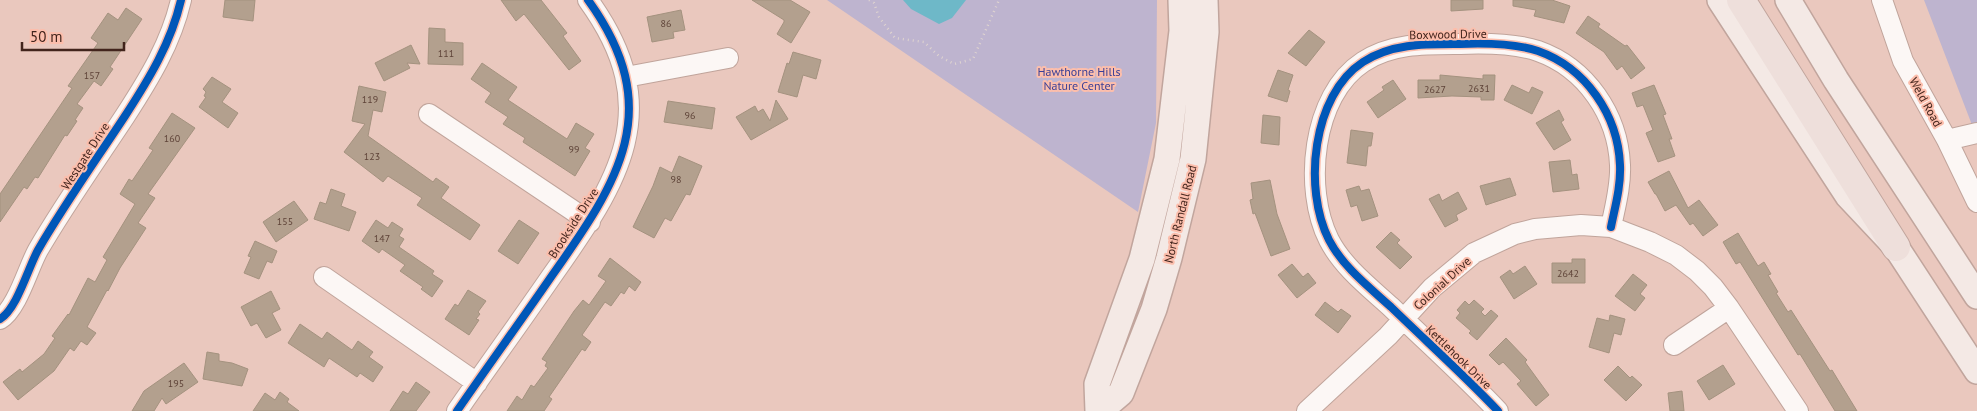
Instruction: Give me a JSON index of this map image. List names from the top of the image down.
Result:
{
  "streets": {
    "main road": ["North Randall Road"],
    "street": [
      "Boxwood Drive",
      "Weld Road",
      "Westgate Drive",
      "Brookside Drive",
      "Colonial Drive",
      "Kettlehook Drive"
    ]
  },
  "crossings": [
    ["Boxwood Drive", "Colonial Drive"],
    ["Boxwood Drive", "Kettlehook Drive"],
    ["Colonial Drive", "Kettlehook Drive"]
  ],
  "parks": ["Hawthorne Hills Nature Center"],
  "house_numbers": [
    "86",
    "111",
    "157",
    "2631",
    "2627",
    "119",
    "96",
    "160",
    "99",
    "123",
    "98",
    "155",
    "147",
    "2642",
    "195"
  ],
  "scale_bar": "50 m"
}
